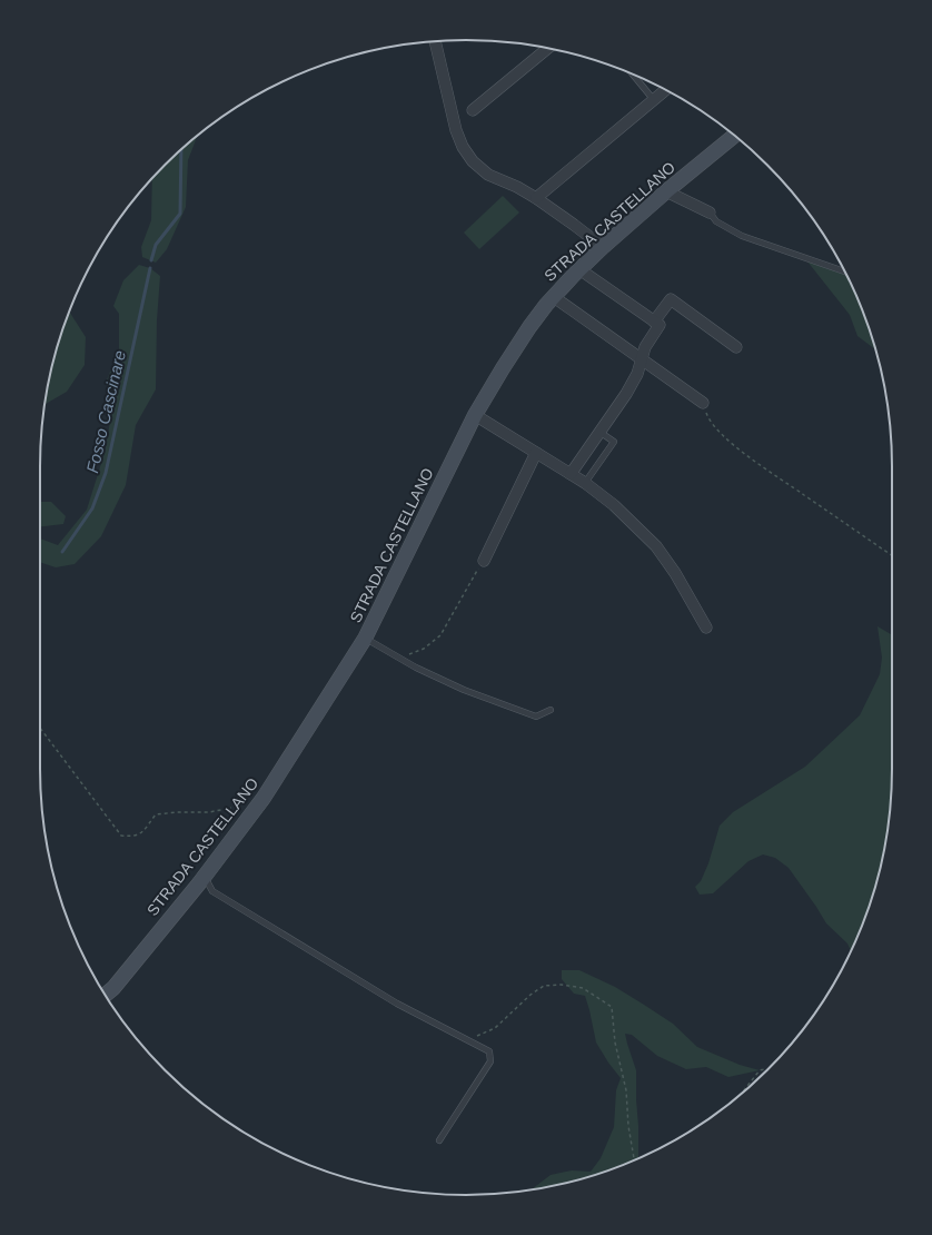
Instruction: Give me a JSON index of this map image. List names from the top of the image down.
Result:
{
  "streets": {
    "street": ["STRADA CASTELLANO"]
  },
  "water": ["Fosso Cascinare"]
}
